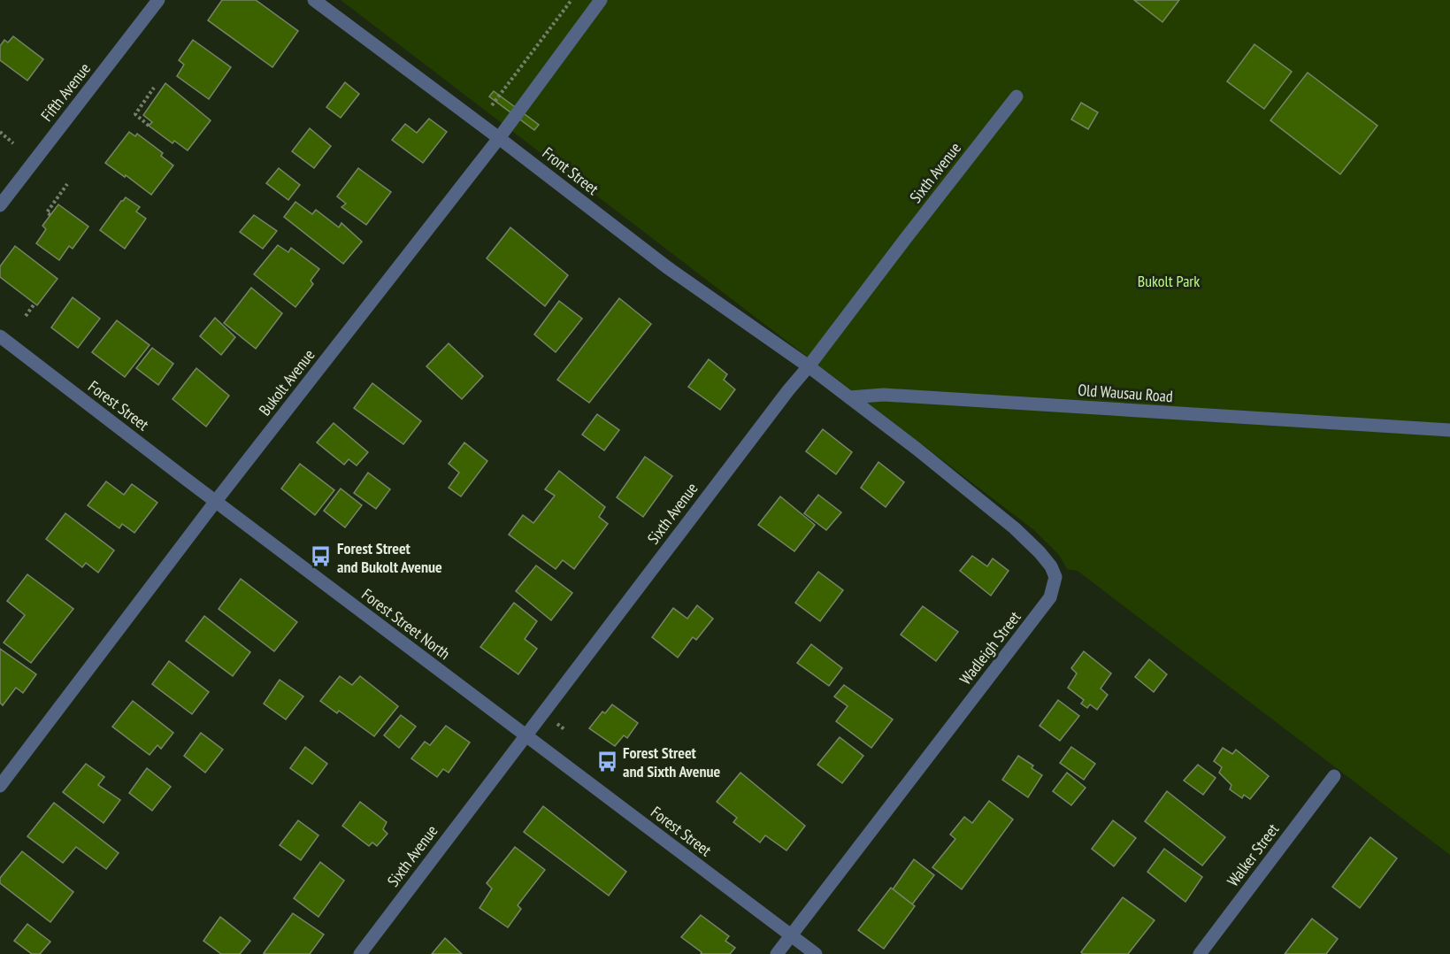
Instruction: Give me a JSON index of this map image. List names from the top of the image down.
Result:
{
  "streets": {
    "street": [
      "Fifth Avenue",
      "Front Street",
      "Sixth Avenue",
      "Bukolt Avenue",
      "Old Wausau Road",
      "Forest Street",
      "Forest Street North",
      "Wadleigh Street",
      "Walker Street"
    ]
  },
  "crossings": [
    ["Front Street", "Sixth Avenue"],
    ["Front Street", "Bukolt Avenue"],
    ["Sixth Avenue", "Forest Street"],
    ["Sixth Avenue", "Forest Street North"],
    ["Bukolt Avenue", "Forest Street"],
    ["Bukolt Avenue", "Forest Street North"],
    ["Old Wausau Road", "Wadleigh Street"],
    ["Forest Street", "Forest Street North"],
    ["Forest Street", "Wadleigh Street"]
  ],
  "parks": ["Bukolt Park"],
  "places": {
    "bus stop": ["Forest Street and Bukolt Avenue", "Forest Street and Sixth Avenue"]
  }
}
